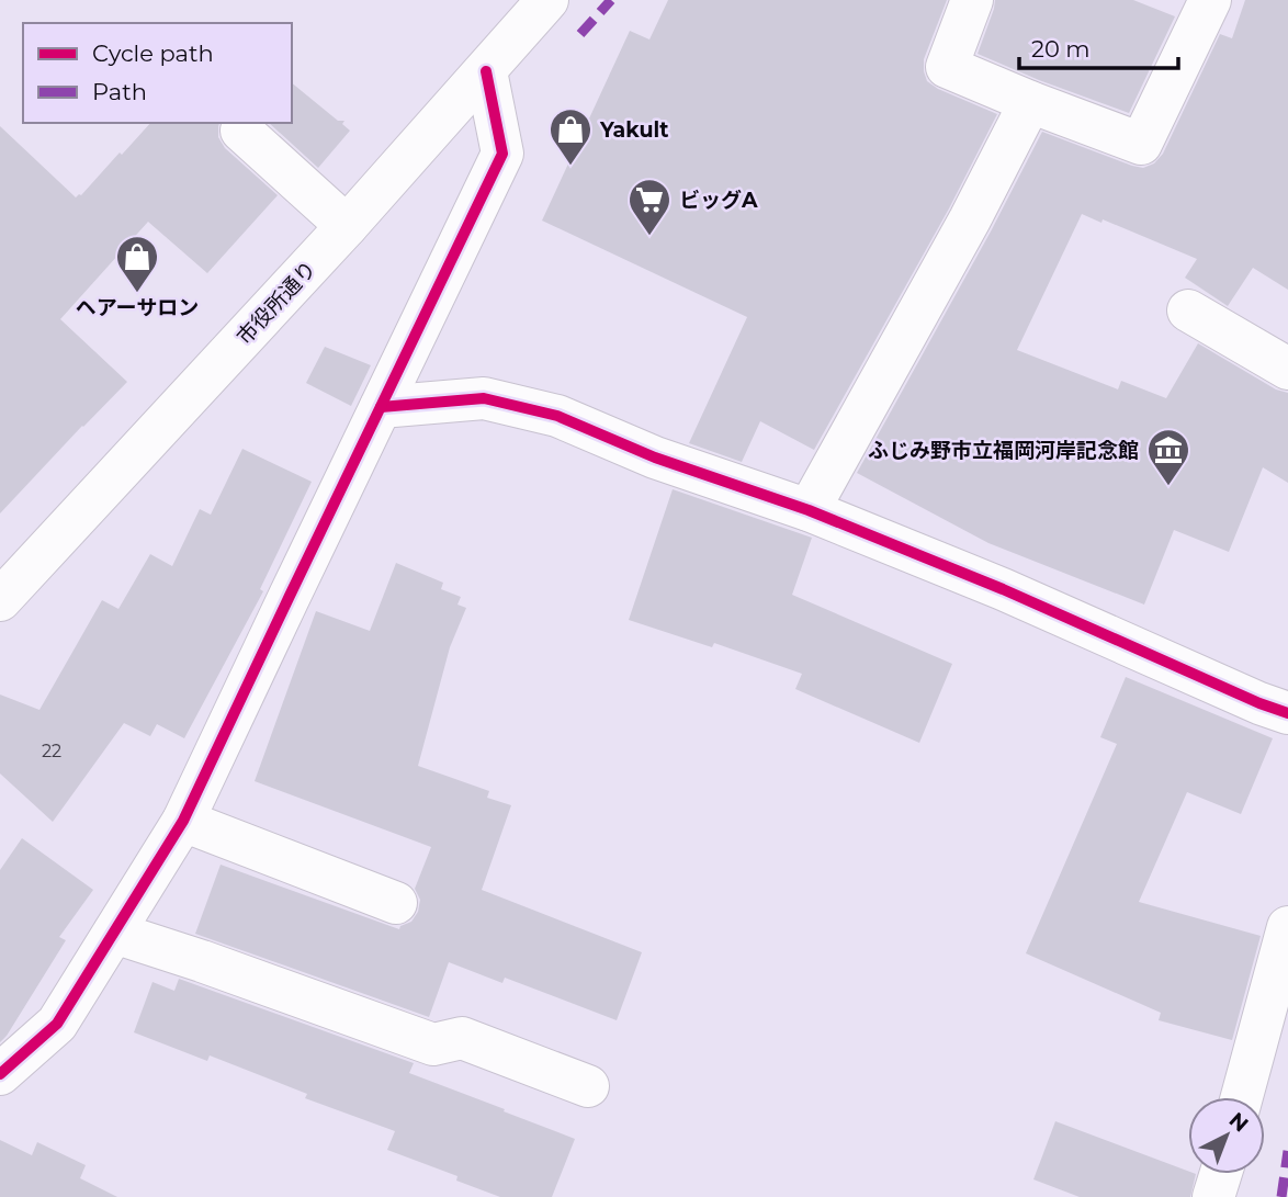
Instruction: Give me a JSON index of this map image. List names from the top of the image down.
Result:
{
  "streets": {
    "street": ["市役所通り"]
  },
  "places": {
    "shop": ["Yakult", "ヘアーサロン"],
    "supermarket": ["ビッグA"],
    "museum": ["ふじみ野市立福岡河岸記念館"]
  },
  "house_numbers": ["22"],
  "legend": ["Cycle path", "Path"],
  "scale_bar": "20 m",
  "north": "top right"
}
